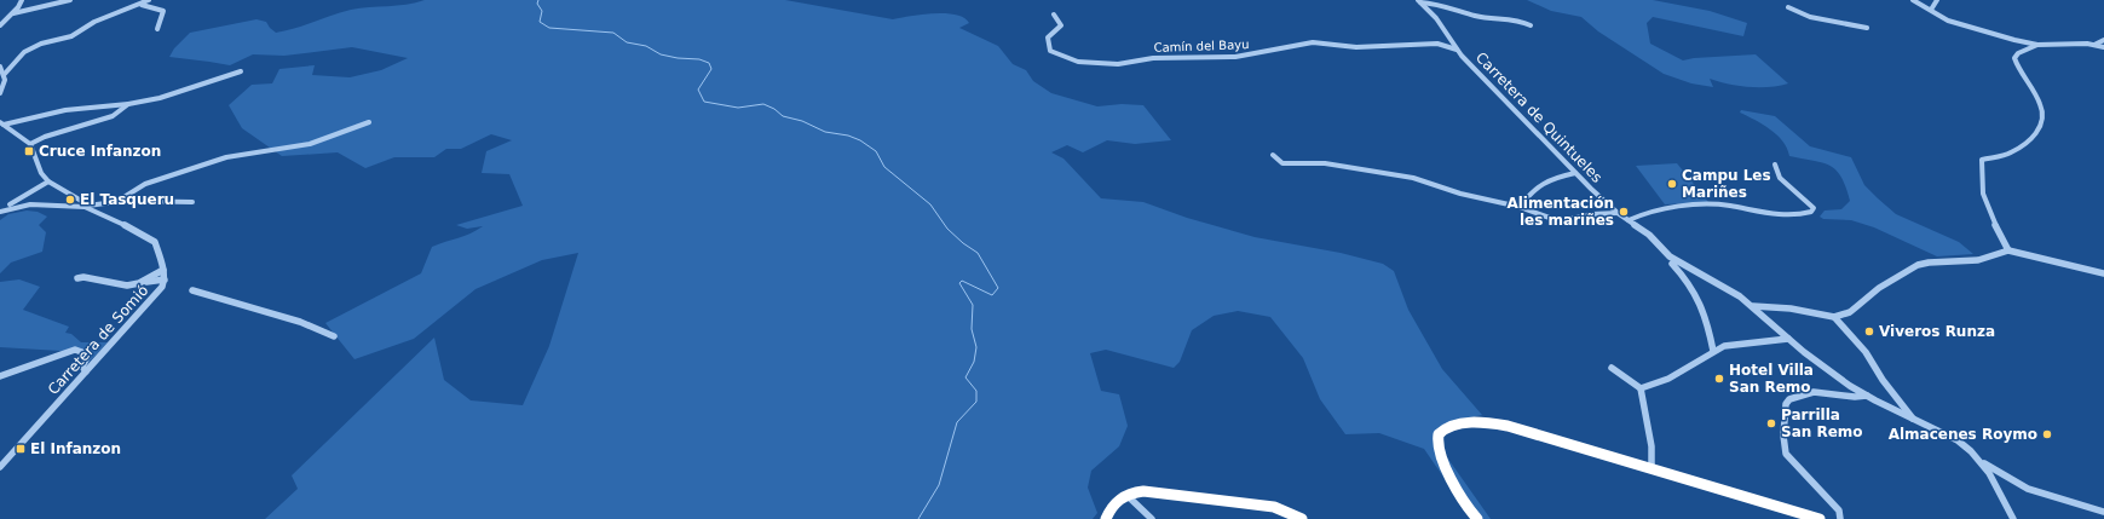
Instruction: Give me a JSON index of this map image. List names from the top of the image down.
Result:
{
  "streets": {
    "street": ["Camín del Bayu", "Carretera de Quintueles", "Carretera de Somió"]
  },
  "crossings": [
    ["Camín del Bayu", "Carretera de Quintueles"]
  ],
  "places": {
    "transit": ["Cruce Infanzon", "El Infanzon"],
    "other": [
      "Campu Les Mariñes",
      "El Tasqueru",
      "Alimentación les mariñes",
      "Viveros Runza",
      "Hotel Villa San Remo",
      "Parrilla San Remo",
      "Almacenes Roymo"
    ]
  }
}
